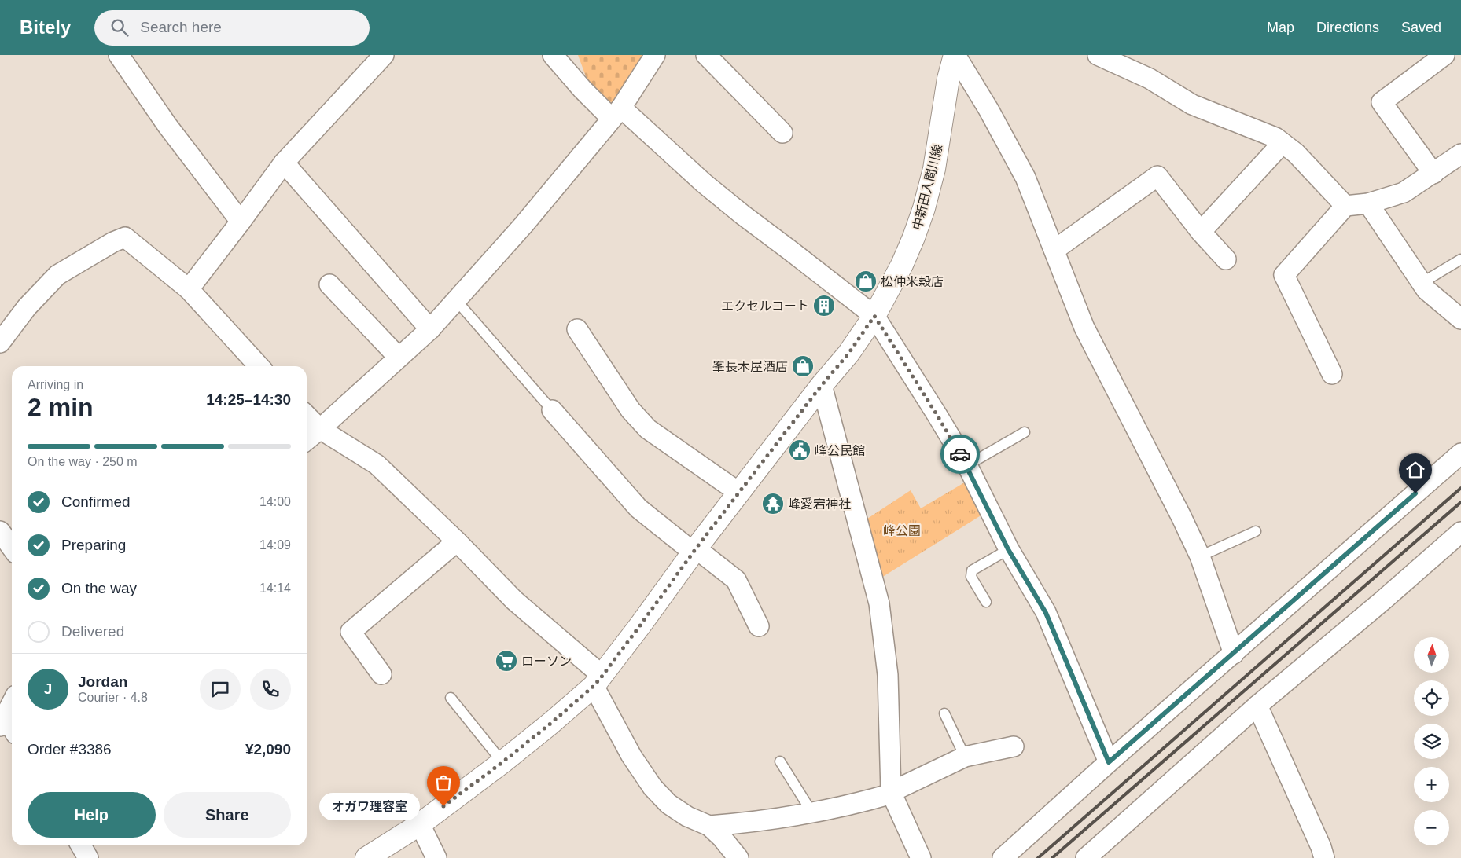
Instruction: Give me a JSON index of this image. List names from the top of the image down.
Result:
{
  "streets": {
    "main road": ["中新田入間川線"]
  },
  "parks": ["峰公園"],
  "places": {
    "shop": ["松仲米穀店", "峯長木屋酒店"],
    "building": ["エクセルコート"],
    "public building": ["峰公民館"],
    "temple": ["峰愛宕神社"],
    "supermarket": ["ローソン"],
    "other": ["オガワ理容室"]
  },
  "north": "top",
  "page": {
    "header": "Bitely",
    "search": "Search here",
    "nav": ["Map", "Directions", "Saved"],
    "heading": ["2 min", "Arriving in", "14:25–14:30"],
    "panel": [
      "Jordan",
      "Courier · 4.8",
      "Order #3386",
      "¥2,090"
    ],
    "bar": "On the way · 250 m",
    "list": [
      ["Confirmed", "14:00"],
      ["Preparing", "14:09"],
      ["On the way", "14:14"],
      "Delivered"
    ],
    "map_buttons": ["+", "−"],
    "round": "J",
    "buttons": ["Help", "Share"],
    "bubble": "オガワ理容室"
  }
}
